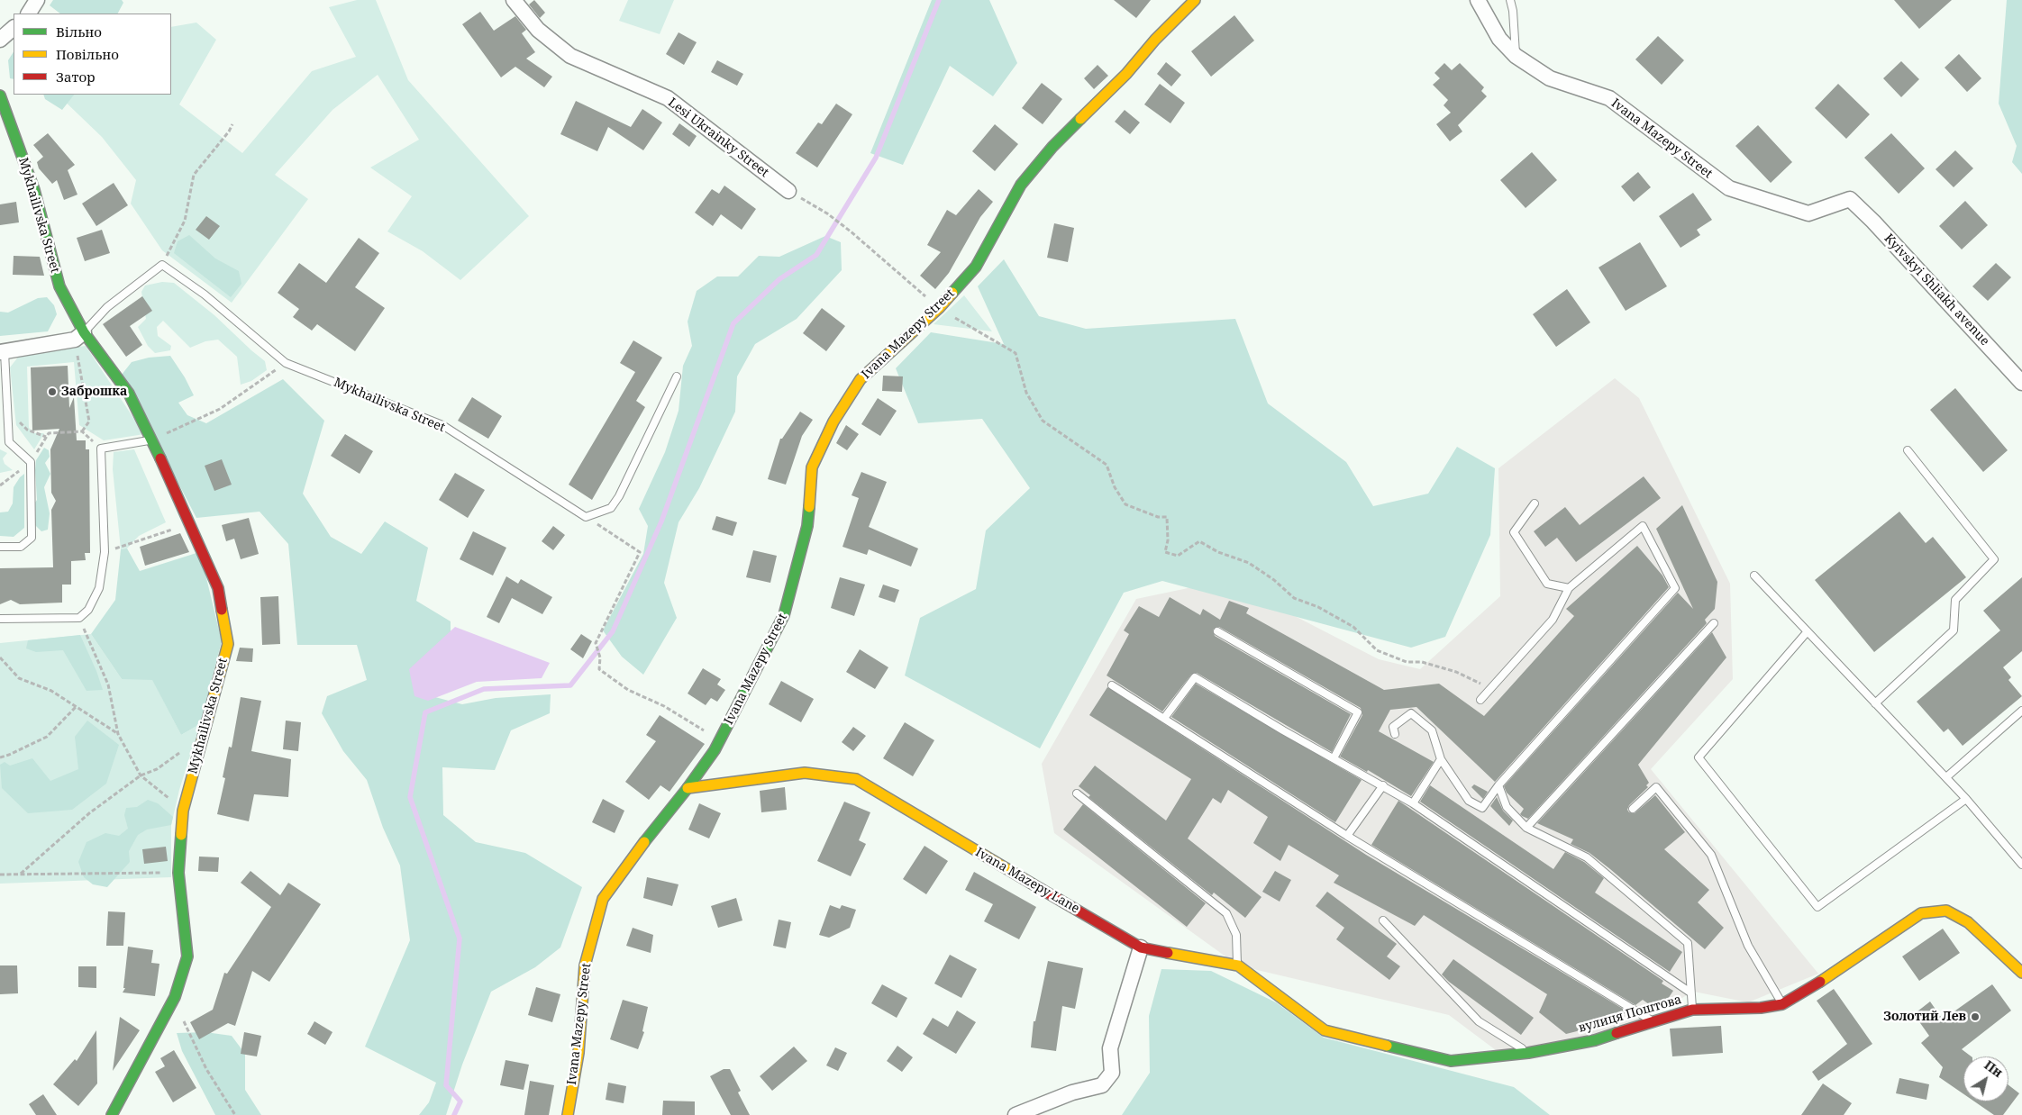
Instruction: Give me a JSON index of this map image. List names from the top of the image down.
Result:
{
  "streets": {
    "street": [
      "Lesi Ukrainky Street",
      "Ivana Mazepy Street",
      "Mykhailivska Street",
      "Kyivskyi Shliakh avenue",
      "Ivana Mazepy Lane",
      "вулиця Поштова"
    ]
  },
  "crossings": [
    ["Ivana Mazepy Street", "Kyivskyi Shliakh avenue"],
    ["Ivana Mazepy Street", "Ivana Mazepy Lane"],
    ["Ivana Mazepy Lane", "вулиця Поштова"]
  ],
  "places": ["Заброшка", "Золотий Лев"],
  "legend": ["Вільно", "Повільно", "Затор"],
  "north": "top right"
}
